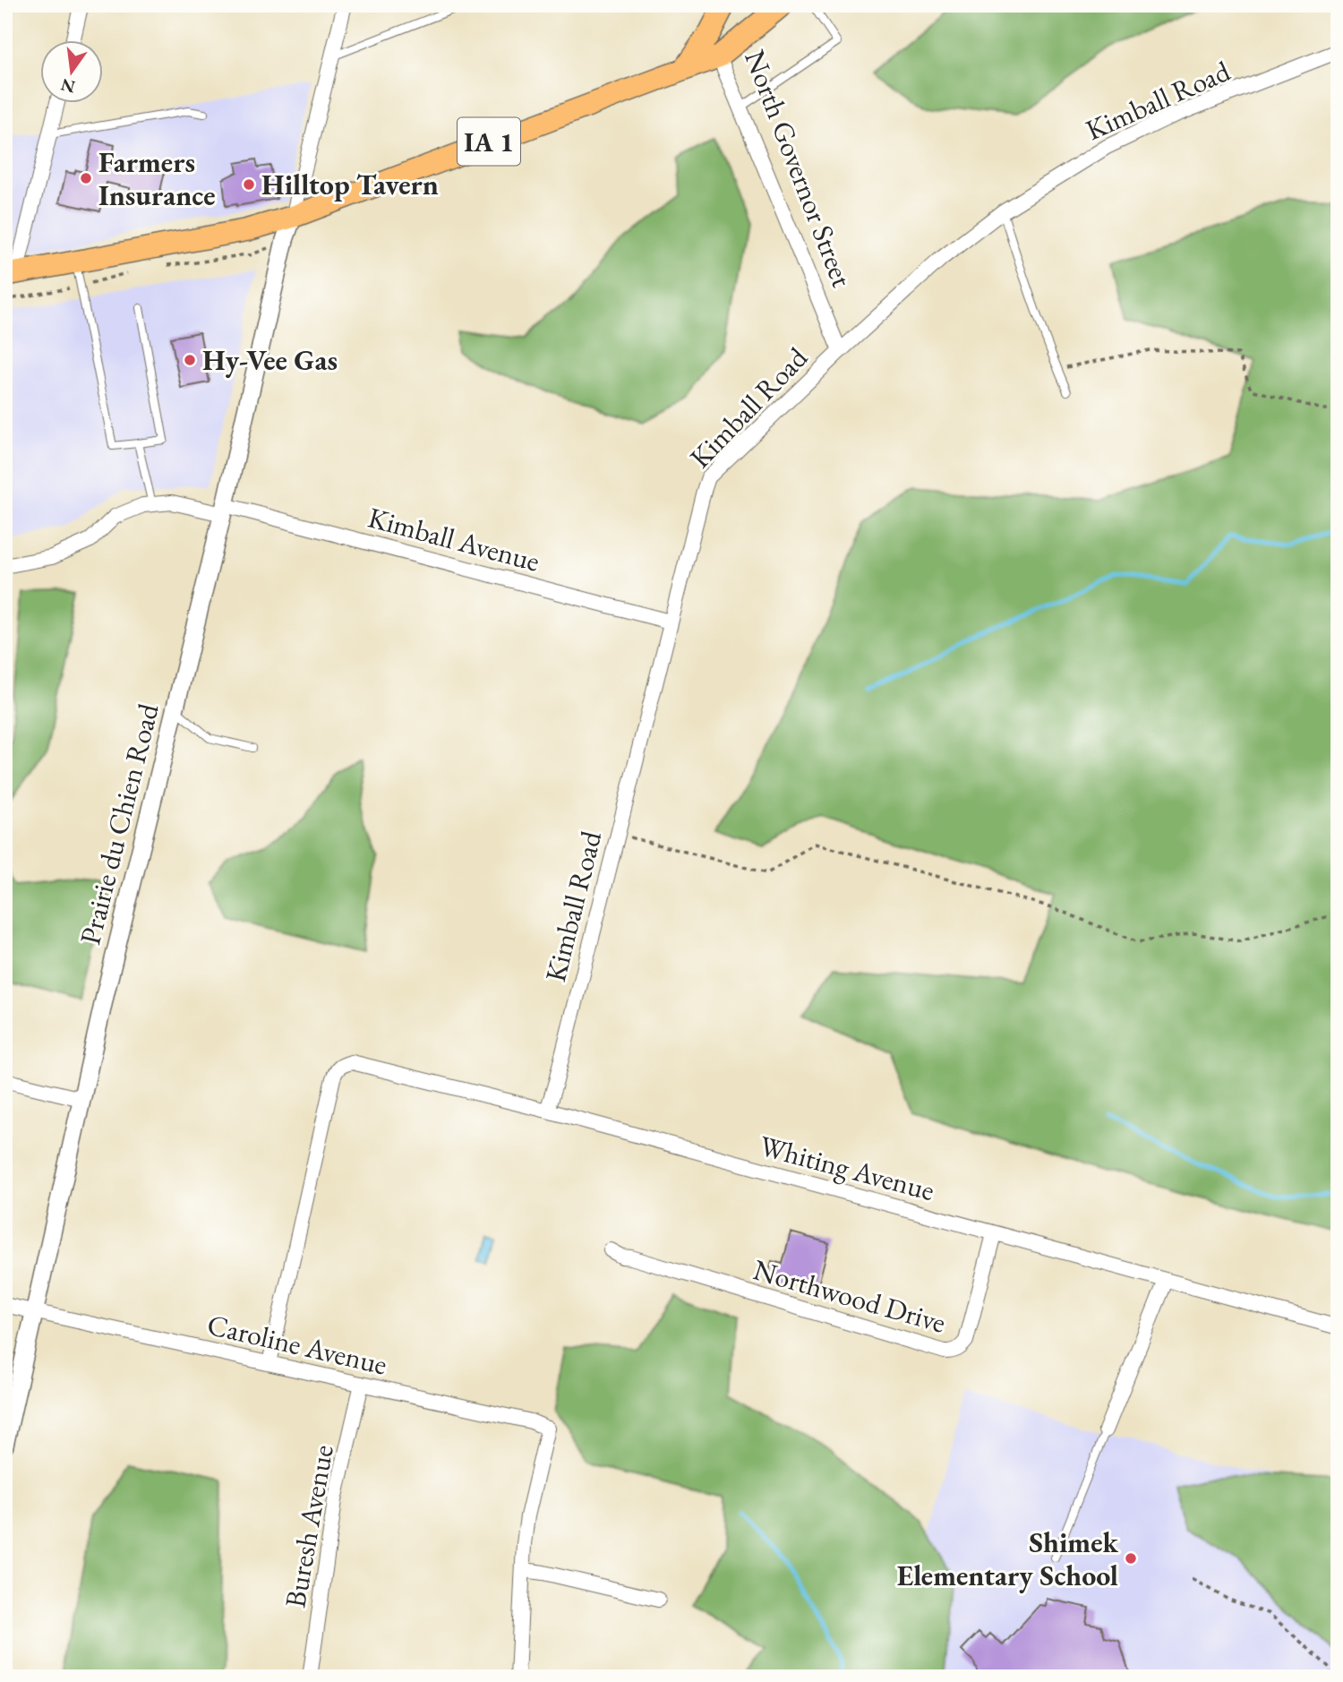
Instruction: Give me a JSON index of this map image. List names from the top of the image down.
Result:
{
  "streets": {
    "main road": ["IA 1", "North Governor Street"],
    "street": [
      "Kimball Road",
      "Kimball Avenue",
      "Prairie du Chien Road",
      "Whiting Avenue",
      "Northwood Drive",
      "Caroline Avenue",
      "Buresh Avenue"
    ]
  },
  "crossings": [
    ["Kimball Road", "North Governor Street"],
    ["Kimball Road", "Kimball Avenue"],
    ["Kimball Road", "Whiting Avenue"],
    ["IA 1", "North Governor Street"],
    ["IA 1", "Prairie du Chien Road"],
    ["Kimball Avenue", "Prairie du Chien Road"],
    ["Prairie du Chien Road", "Caroline Avenue"],
    ["Whiting Avenue", "Northwood Drive"],
    ["Whiting Avenue", "Caroline Avenue"],
    ["Caroline Avenue", "Buresh Avenue"]
  ],
  "places": [
    "Farmers Insurance",
    "Hilltop Tavern",
    "Hy-Vee Gas",
    "Shimek Elementary School"
  ],
  "north": "bottom"
}
